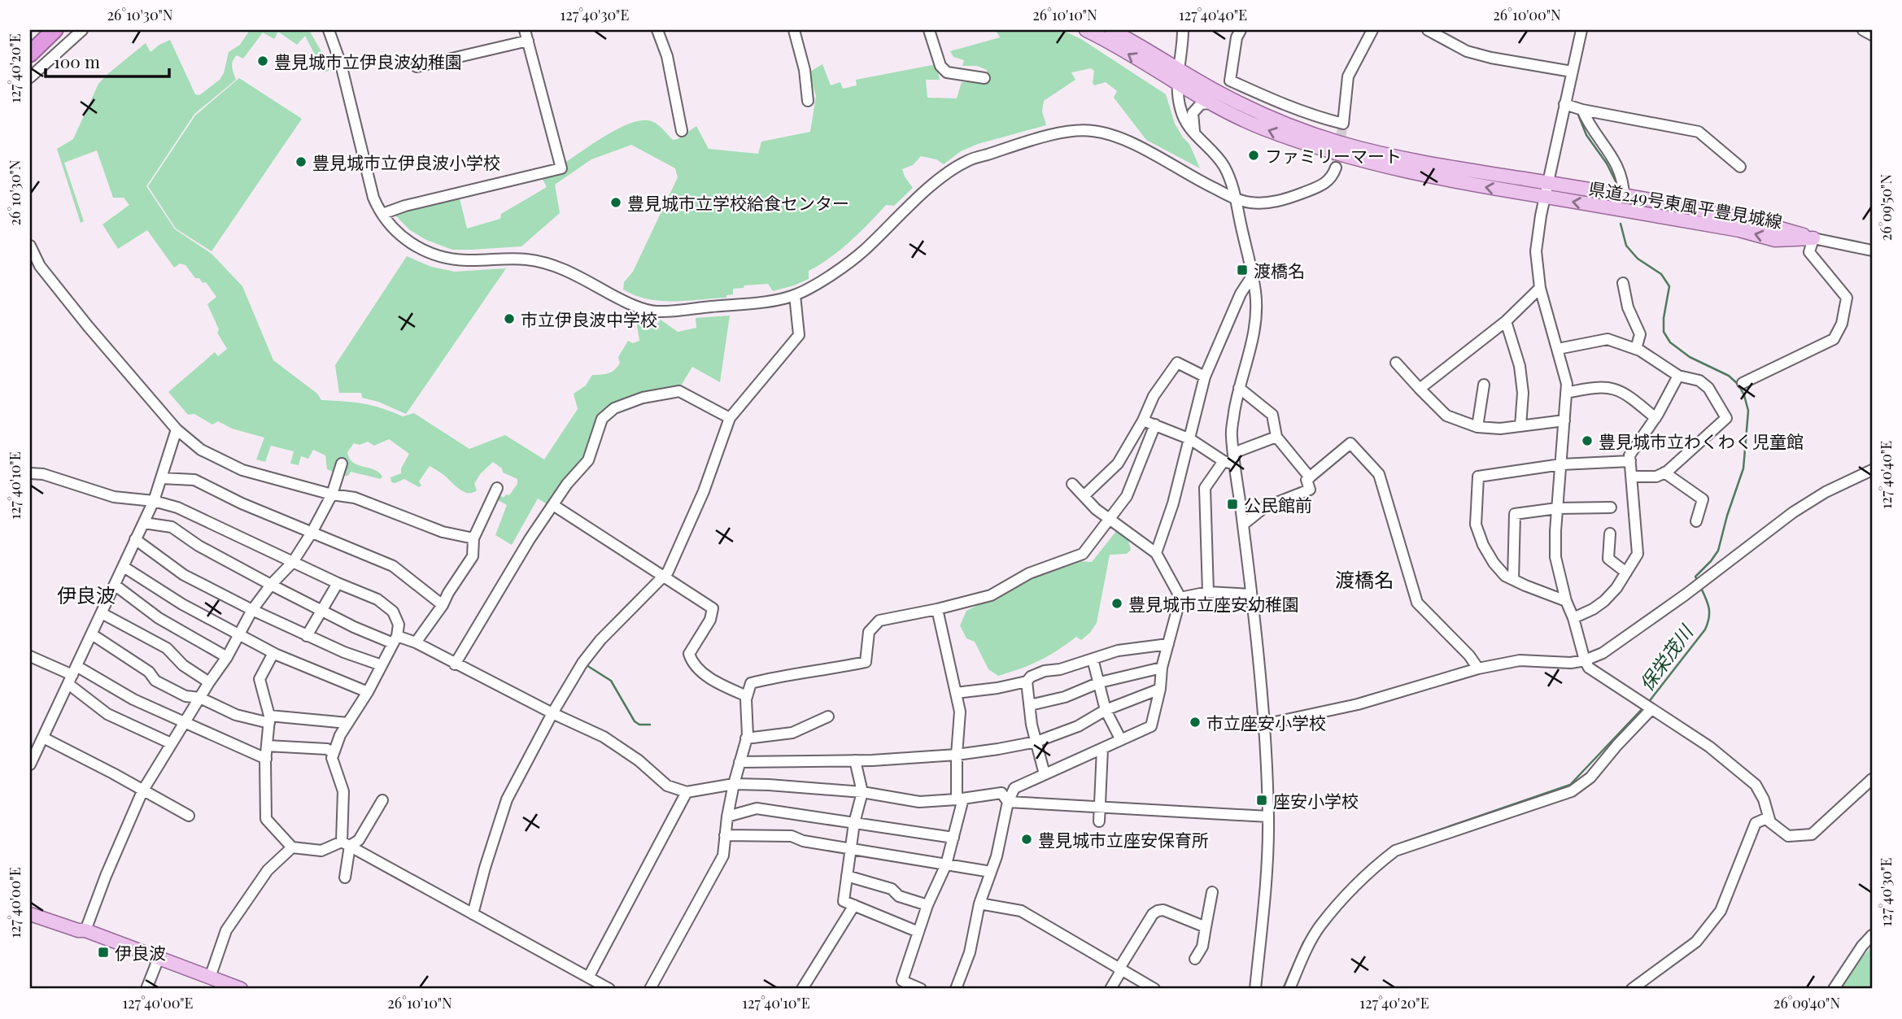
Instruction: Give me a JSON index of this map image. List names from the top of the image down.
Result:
{
  "streets": {
    "main road": ["県道249号東風平豊見城線"]
  },
  "districts": ["渡橋名", "伊良波"],
  "water": ["保栄茂川"],
  "places": {
    "other": [
      "豊見城市立伊良波幼稚園",
      "ファミリーマート",
      "豊見城市立伊良波小学校",
      "豊見城市立学校給食センター",
      "市立伊良波中学校",
      "豊見城市立わくわく児童館",
      "豊見城市立座安幼稚園",
      "市立座安小学校",
      "豊見城市立座安保育所"
    ],
    "transit": [
      "渡橋名",
      "公民館前",
      "座安小学校",
      "伊良波"
    ]
  },
  "scale_bar": "100 m",
  "coordinates": [
    "26°10'30\"N",
    "127°40'30\"E",
    "26°10'10\"N",
    "127°40'40\"E",
    "26°10'00\"N",
    "127°40'20\"E",
    "26°09'50\"N",
    "127°40'10\"E",
    "127°40'00\"E",
    "26°09'40\"N"
  ]
}
